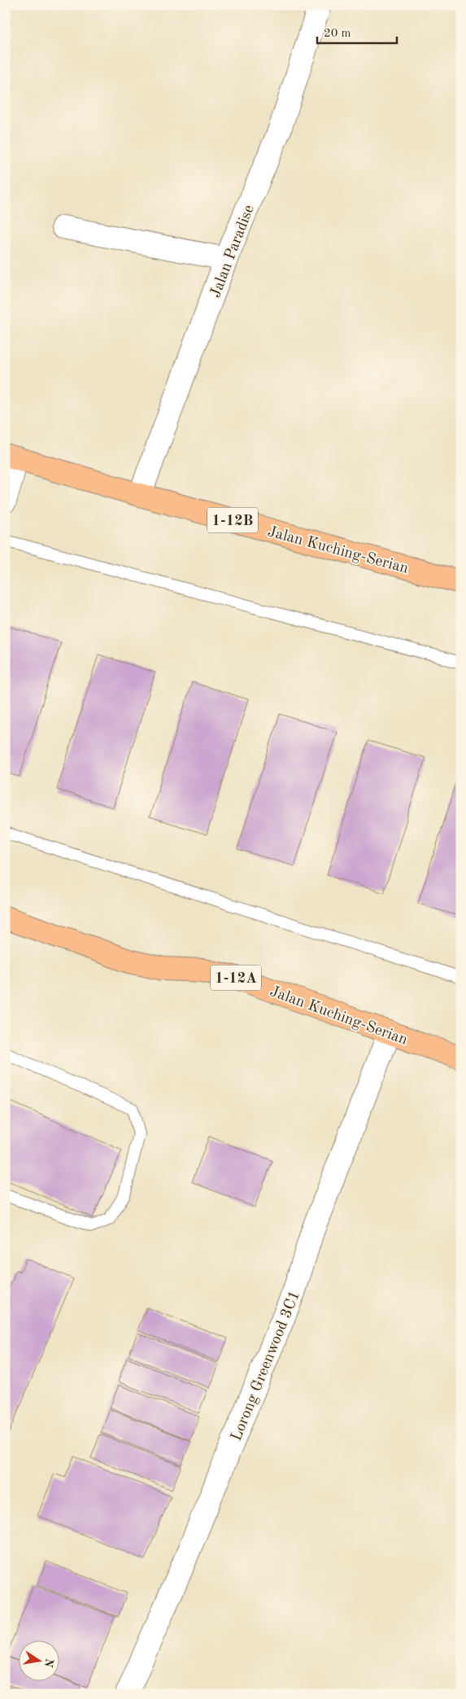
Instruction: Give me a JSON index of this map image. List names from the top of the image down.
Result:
{
  "streets": {
    "highway": ["1-12B", "Jalan Kuching-Serian", "1-12A"],
    "street": ["Jalan Paradise", "Lorong Greenwood 3C1"]
  },
  "crossings": [
    ["Jalan Paradise", "Jalan Kuching-Serian"],
    ["Jalan Kuching-Serian", "Lorong Greenwood 3C1"]
  ],
  "scale_bar": "20 m",
  "north": "right"
}
